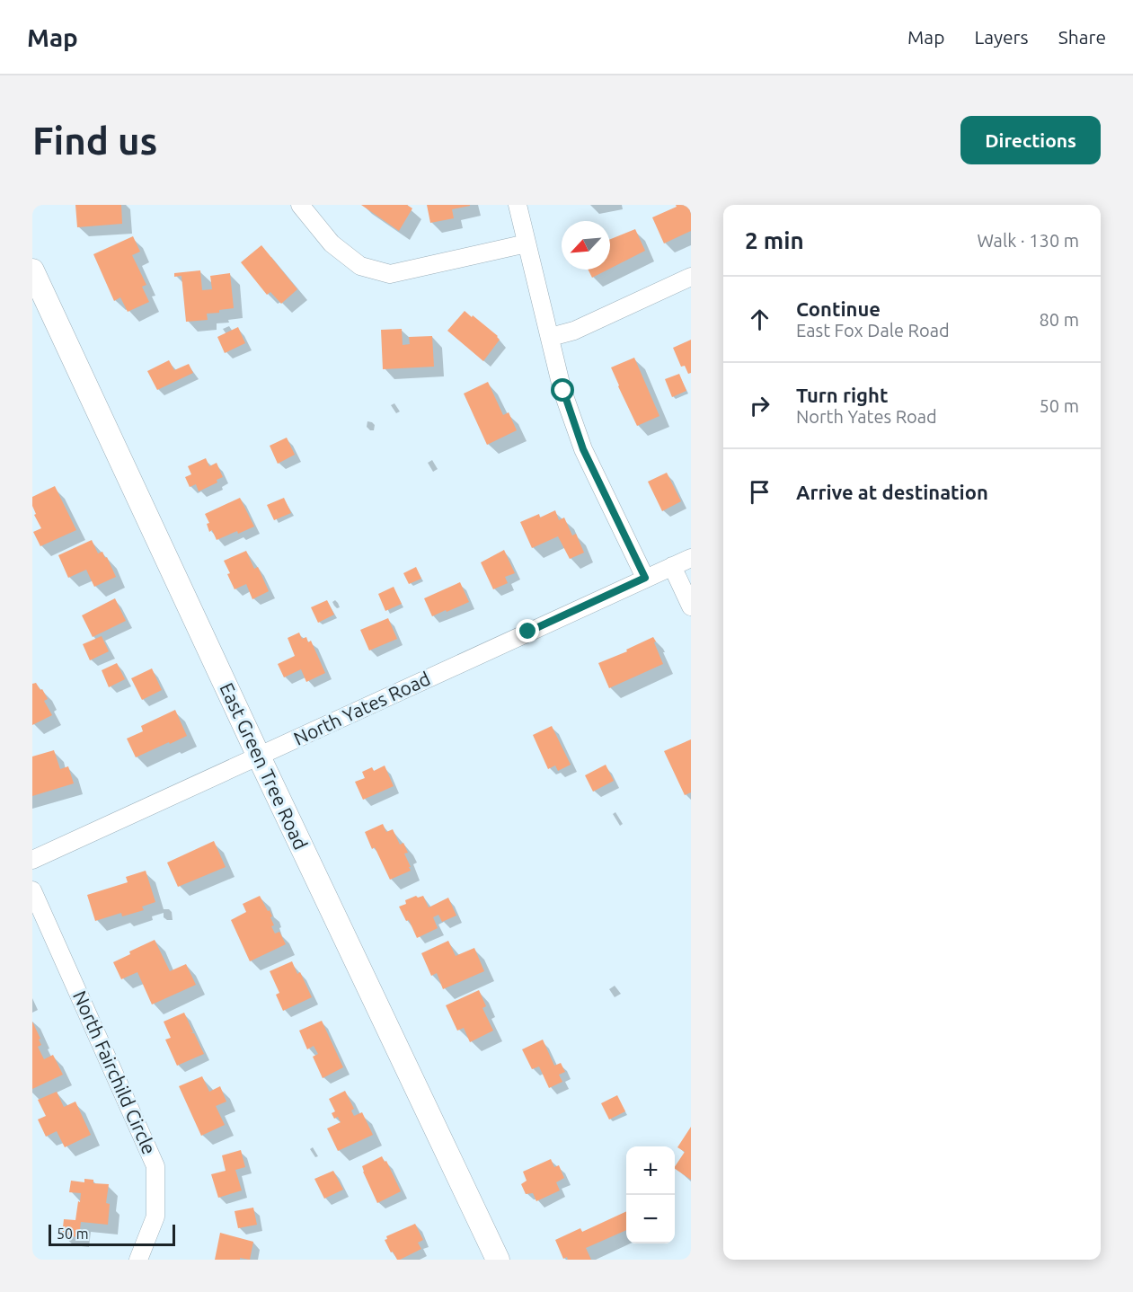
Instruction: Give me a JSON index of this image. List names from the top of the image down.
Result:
{
  "streets": {
    "street": ["North Yates Road", "East Green Tree Road", "North Fairchild Circle"]
  },
  "crossings": [
    ["North Yates Road", "East Green Tree Road"]
  ],
  "scale_bar": "50 m",
  "north": "bottom left",
  "page": {
    "header": "Map",
    "nav": ["Map", "Layers", "Share"],
    "buttons": "Directions",
    "title": "Find us",
    "heading": ["2 min", "Walk · 130 m"],
    "list": [
      ["Continue", "East Fox Dale Road", "80 m"],
      ["Turn right", "North Yates Road", "50 m"],
      "Arrive at destination"
    ],
    "map_buttons": ["+", "−"],
    "scale": "50 m"
  }
}
